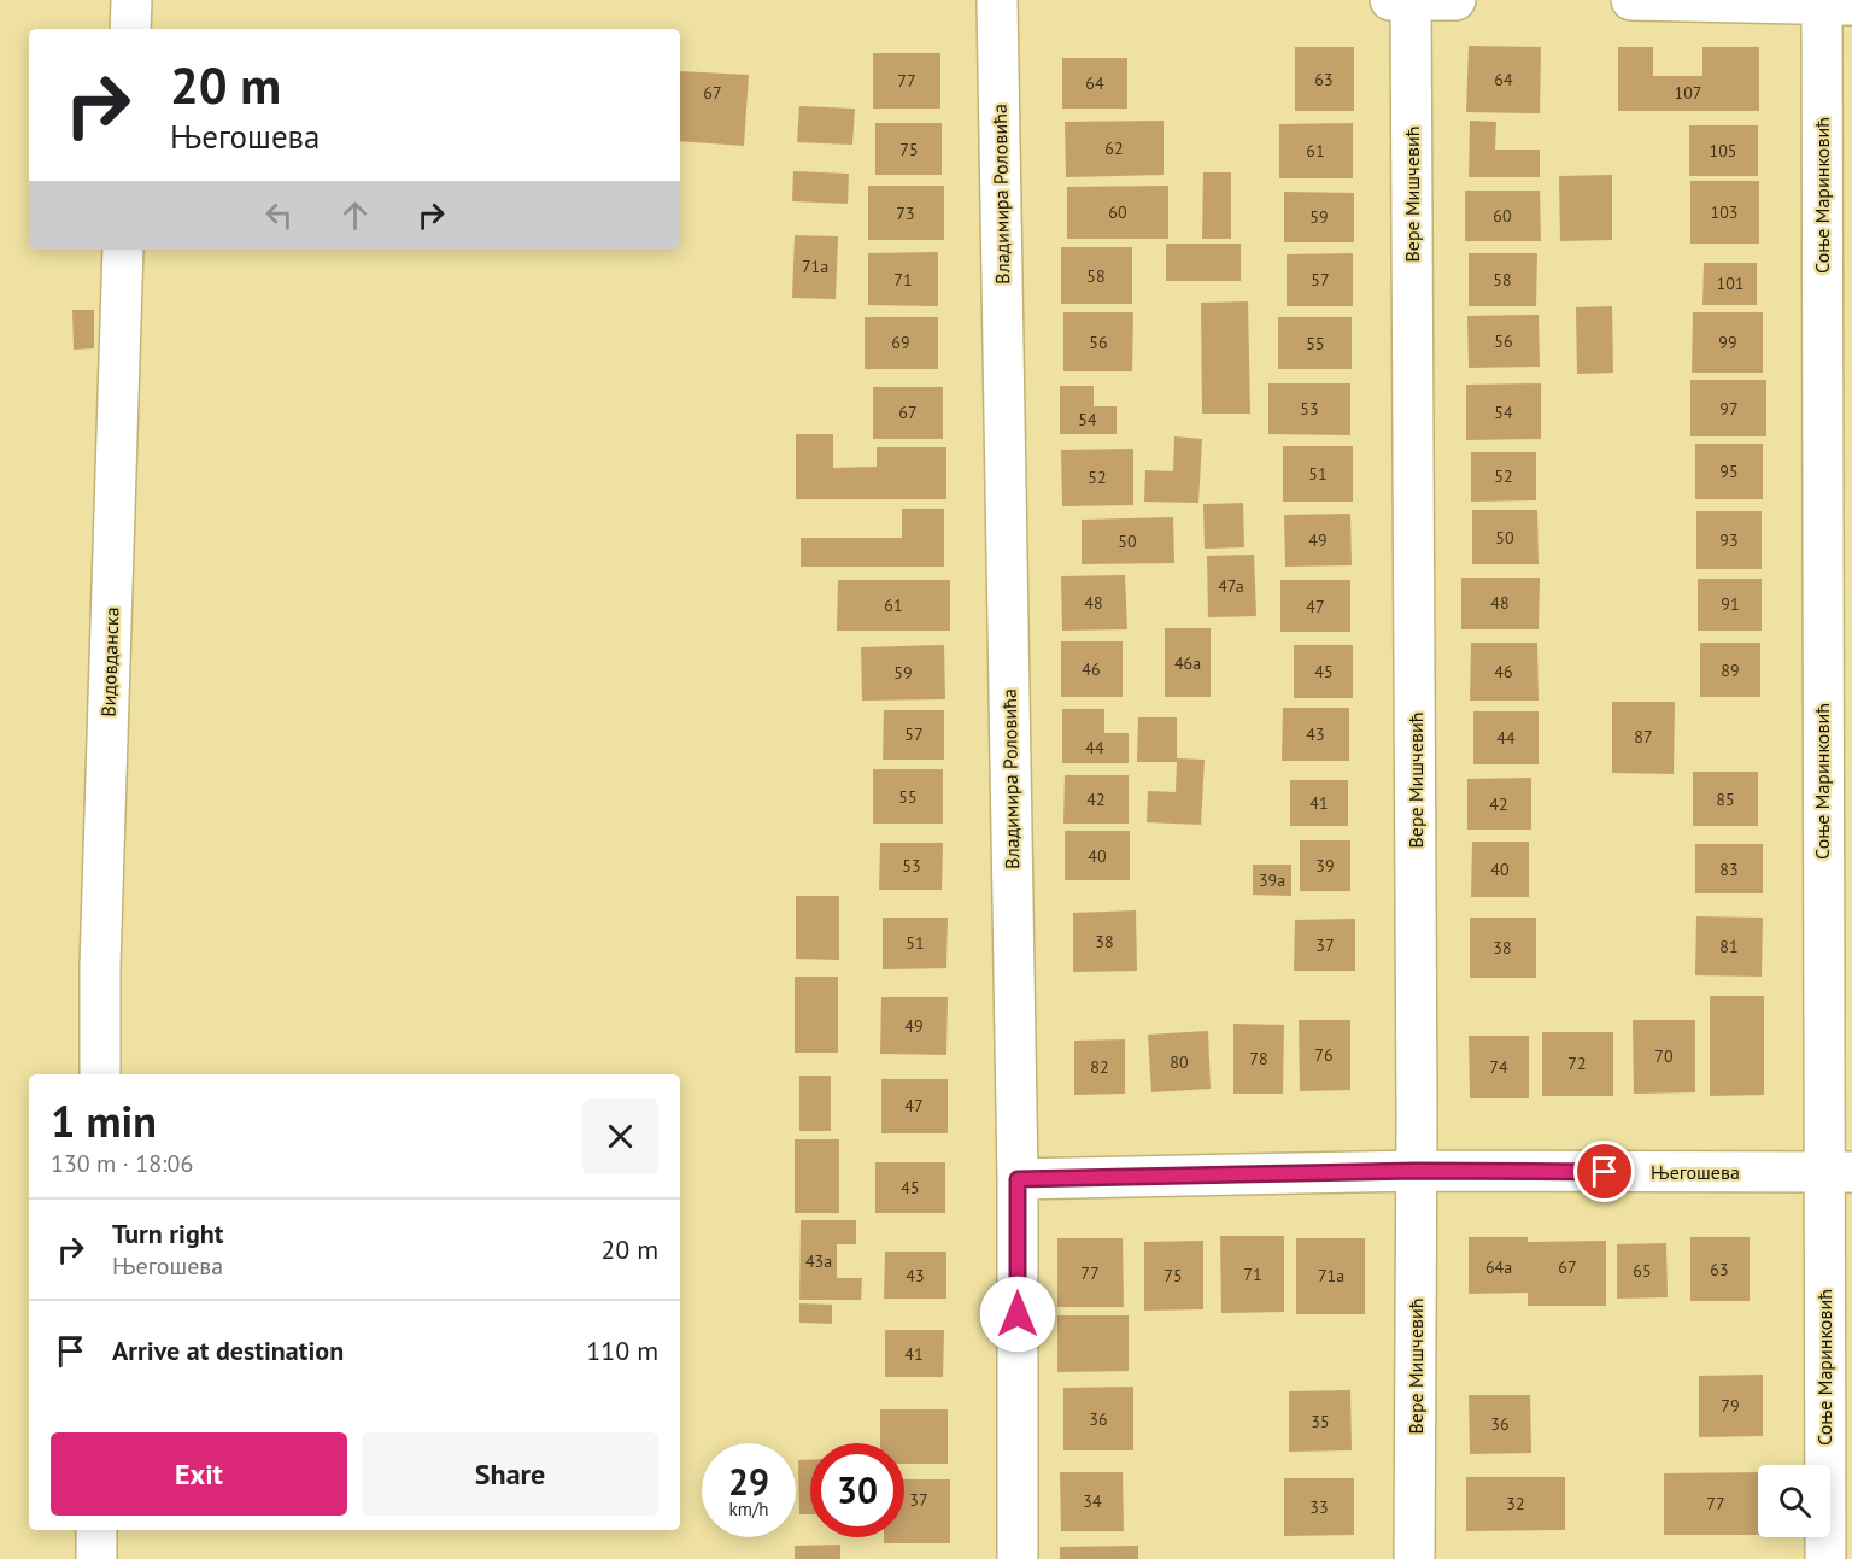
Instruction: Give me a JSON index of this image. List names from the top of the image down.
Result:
{
  "streets": {
    "street": [
      "Владимира Роловића",
      "Вере Мишчевић",
      "Соње Маринковић",
      "Видовданска",
      "Његошева"
    ]
  },
  "crossings": [
    ["Владимира Роловића", "Његошева"],
    ["Вере Мишчевић", "Његошева"],
    ["Соње Маринковић", "Његошева"]
  ],
  "house_numbers": [
    "63",
    "64",
    "77",
    "64",
    "67",
    "107",
    "62",
    "75",
    "61",
    "105",
    "60",
    "103",
    "73",
    "60",
    "59",
    "71a",
    "58",
    "71",
    "57",
    "58",
    "101",
    "56",
    "69",
    "56",
    "99",
    "55",
    "53",
    "97",
    "67",
    "54",
    "54",
    "95",
    "51",
    "52",
    "52",
    "50",
    "49",
    "93",
    "50",
    "47a",
    "48",
    "48",
    "91",
    "61",
    "47",
    "46a",
    "46",
    "89",
    "45",
    "46",
    "59",
    "57",
    "43",
    "87",
    "44",
    "44",
    "55",
    "42",
    "85",
    "41",
    "42",
    "40",
    "53",
    "39",
    "40",
    "83",
    "39a",
    "38",
    "51",
    "37",
    "81",
    "38",
    "49",
    "76",
    "70",
    "78",
    "80",
    "72",
    "82",
    "74",
    "47",
    "45",
    "43a",
    "64a",
    "67",
    "63",
    "65",
    "77",
    "71",
    "43",
    "75",
    "71a",
    "41",
    "79",
    "36",
    "35",
    "36",
    "37",
    "34",
    "32",
    "77",
    "33"
  ],
  "page": {
    "turn": ["20 m", "Његошева"],
    "heading": ["1 min", "130 m · 18:06"],
    "list": [
      {
        "name": "Turn right",
        "note": "Његошева",
        "value": "20 m"
      },
      {
        "name": "Arrive at destination",
        "value": "110 m"
      }
    ],
    "buttons": ["Exit", "Share"],
    "speed": "29 km/h",
    "limit": "30"
  }
}
